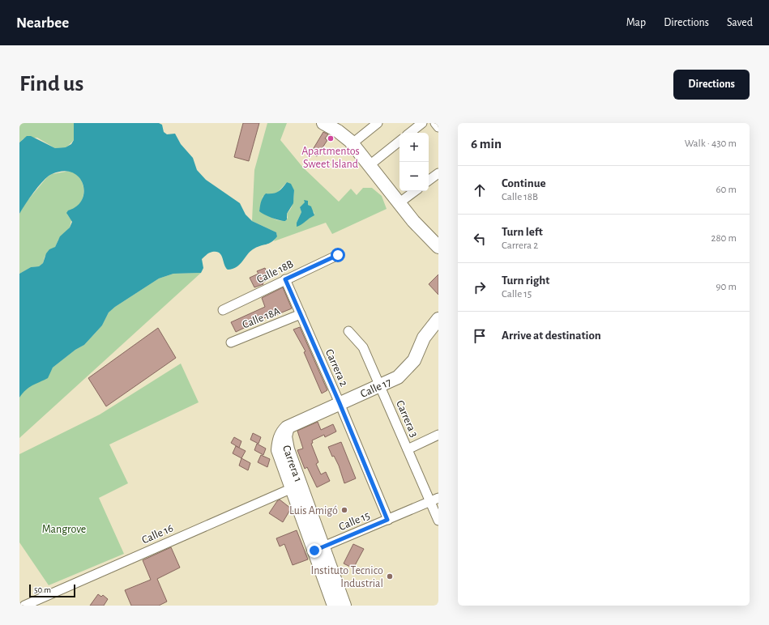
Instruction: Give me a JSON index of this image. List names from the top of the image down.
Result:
{
  "streets": {
    "highway": ["Calle 17", "Carrera 1"],
    "street": [
      "Calle 18B",
      "Calle 18A",
      "Carrera 2",
      "Carrera 3",
      "Calle 15",
      "Calle 16"
    ]
  },
  "crossings": [
    ["Calle 18B", "Carrera 2"],
    ["Calle 18A", "Carrera 2"],
    ["Carrera 2", "Calle 17"],
    ["Carrera 2", "Calle 15"],
    ["Calle 17", "Carrera 3"],
    ["Calle 17", "Carrera 1"],
    ["Carrera 3", "Calle 15"],
    ["Carrera 1", "Calle 15"],
    ["Carrera 1", "Calle 16"]
  ],
  "parks": ["Mangrove"],
  "places": ["Apartmentos Sweet Island", "Luis Amigó", "Instituto Tecnico Industrial"],
  "scale_bar": "50 m",
  "page": {
    "header": "Nearbee",
    "nav": ["Map", "Directions", "Saved"],
    "buttons": "Directions",
    "title": "Find us",
    "heading": ["6 min", "Walk · 430 m"],
    "map_buttons": ["+", "−"],
    "list": [
      ["Continue", "Calle 18B", "60 m"],
      ["Turn left", "Carrera 2", "280 m"],
      ["Turn right", "Calle 15", "90 m"],
      "Arrive at destination"
    ],
    "scale": "50 m"
  }
}
